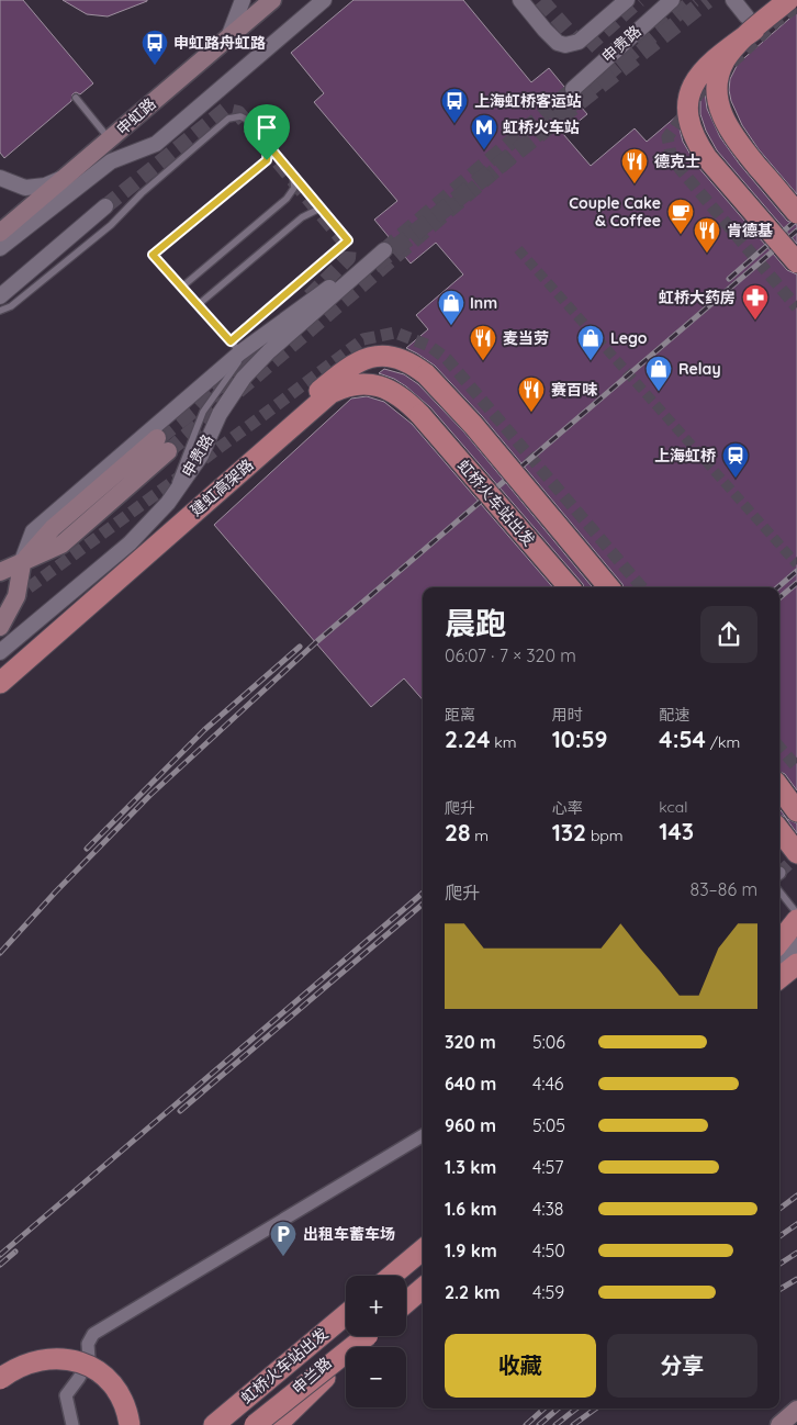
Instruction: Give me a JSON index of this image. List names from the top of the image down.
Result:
{
  "streets": {
    "highway": ["建虹高架路", "虹桥火车站出发"],
    "main road": ["申贵路", "申虹路"]
  },
  "crossings": [
    ["建虹高架路", "虹桥火车站出发"]
  ],
  "places": {
    "bus stop": ["申虹路舟虹路", "上海虹桥客运站"],
    "metro station": ["虹桥火车站"],
    "restaurant": [
      "德克士",
      "肯德基",
      "麦当劳",
      "赛百味"
    ],
    "cafe": ["Couple Cake & Coffee"],
    "pharmacy": ["虹桥大药房"],
    "shop": ["Inm", "Lego", "Relay"],
    "station": ["上海虹桥"],
    "parking": ["出租车蓄车场"]
  },
  "page": {
    "heading": ["晨跑", "06:07 · 7 × 320 m"],
    "stats": [
      ["距离", "2.24 km"],
      ["用时", "10:59"],
      ["配速", "4:54 /km"],
      ["爬升", "28 m"],
      ["心率", "132 bpm"],
      ["kcal", "143"]
    ],
    "chart": ["爬升", "83–86 m"],
    "list": [
      {
        "name": "320 m",
        "note": "5:06"
      },
      {
        "name": "640 m",
        "note": "4:46"
      },
      {
        "name": "960 m",
        "note": "5:05"
      },
      {
        "name": "1.3 km",
        "note": "4:57"
      },
      {
        "name": "1.6 km",
        "note": "4:38"
      },
      {
        "name": "1.9 km",
        "note": "4:50"
      },
      {
        "name": "2.2 km",
        "note": "4:59"
      }
    ],
    "map_buttons": ["+", "−"],
    "buttons": ["收藏", "分享"]
  }
}
